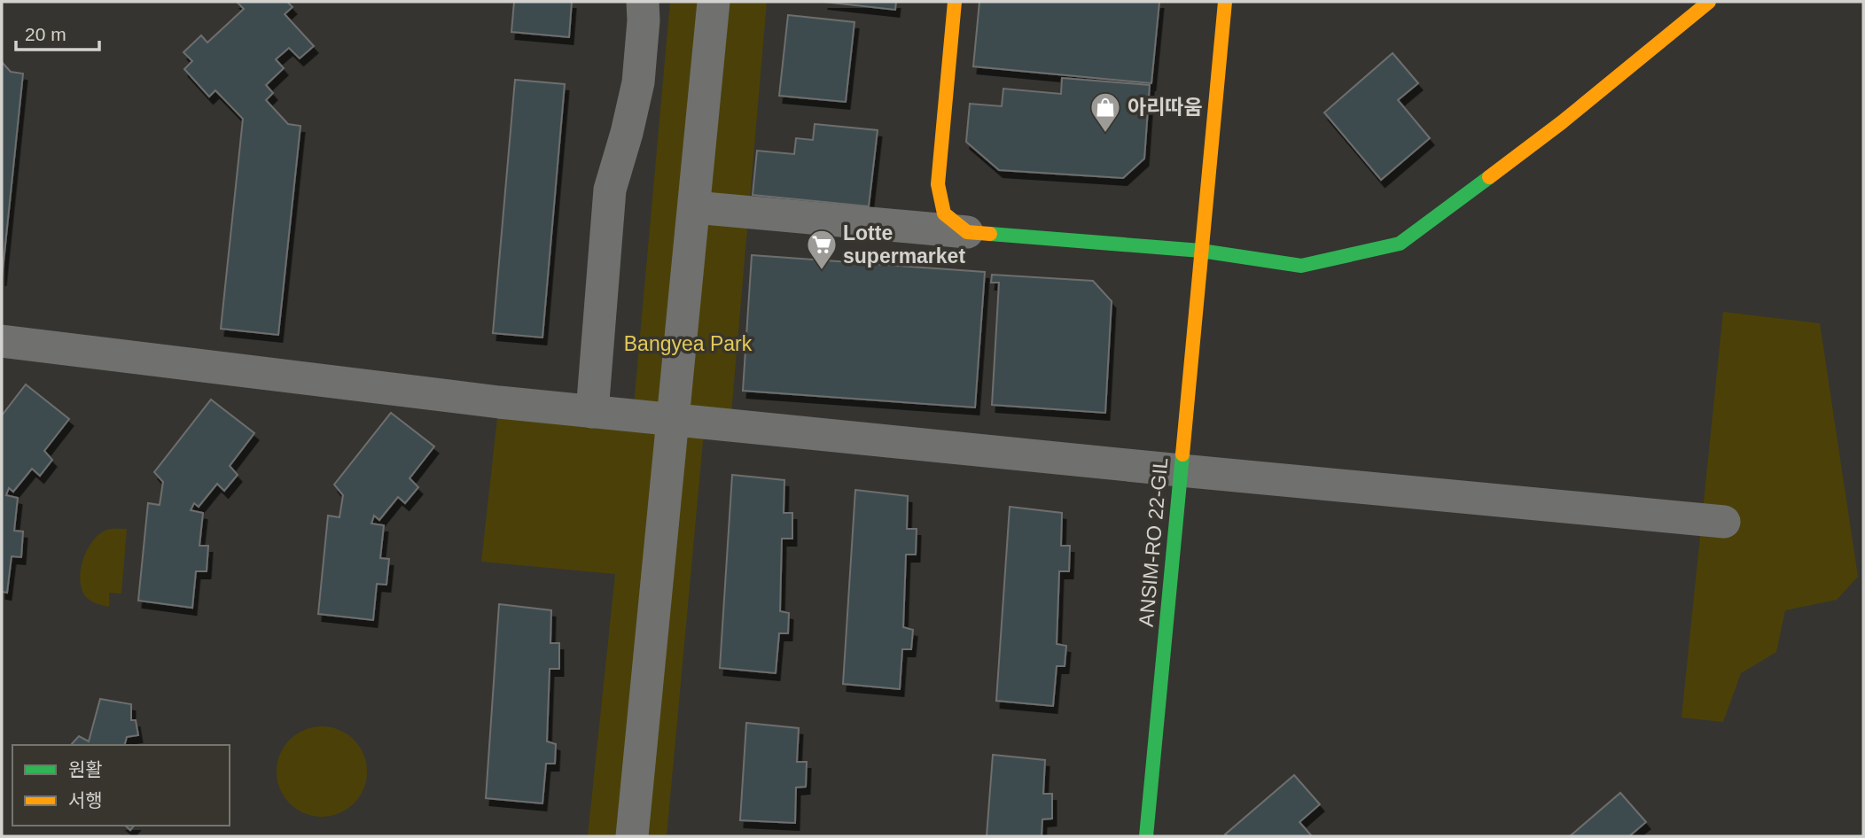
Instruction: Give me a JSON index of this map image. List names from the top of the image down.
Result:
{
  "streets": {
    "street": ["ANSIM-RO 22-GIL"]
  },
  "parks": ["Bangyea Park"],
  "places": {
    "shop": ["아리따움"],
    "supermarket": ["Lotte supermarket"]
  },
  "legend": ["원활", "서행"],
  "scale_bar": "20 m"
}
